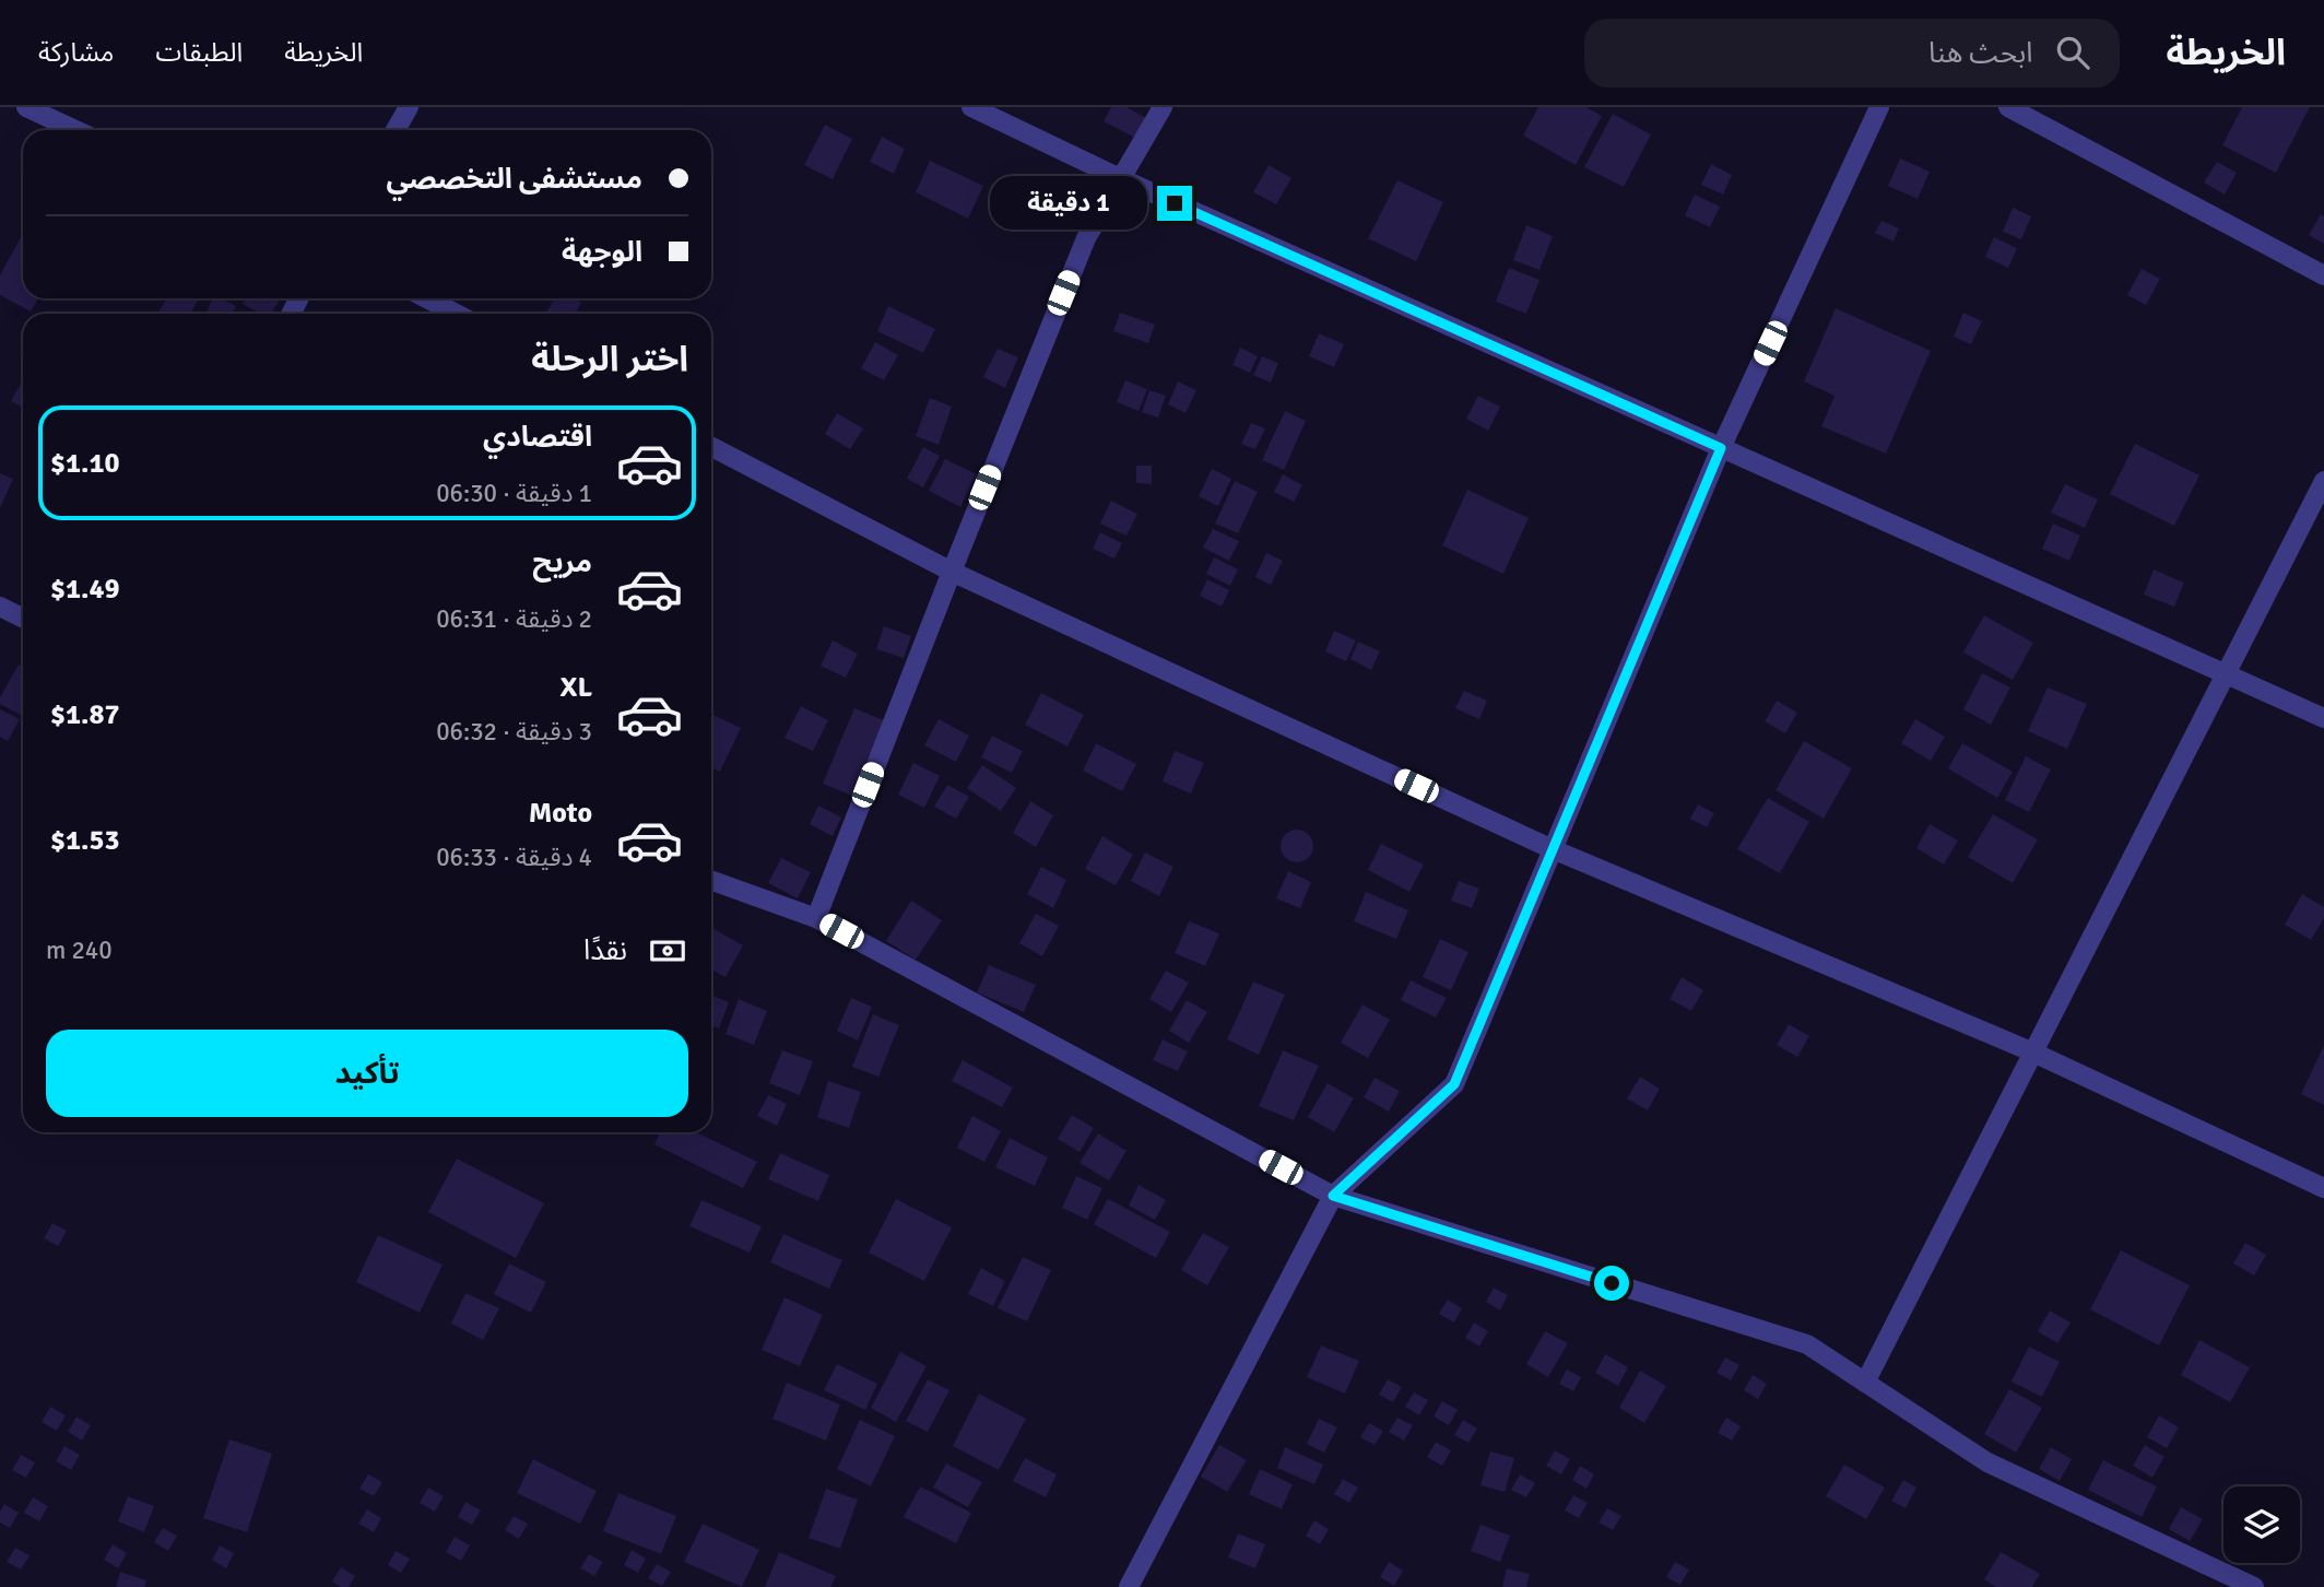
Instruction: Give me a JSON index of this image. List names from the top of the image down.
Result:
{
  "page": {
    "header": "الخريطة",
    "search": "ابحث هنا",
    "nav": ["الخريطة", "الطبقات", "مشاركة"],
    "banner": ["مستشفى التخصصي", "الوجهة"],
    "bubble": "1 دقيقة",
    "heading": "اختر الرحلة",
    "list": [
      {
        "name": "اقتصادي",
        "note": "1 دقيقة · 06:30",
        "value": "$1.10"
      },
      {
        "name": "مريح",
        "note": "2 دقيقة · 06:31",
        "value": "$1.49"
      },
      {
        "name": "XL",
        "note": "3 دقيقة · 06:32",
        "value": "$1.87"
      },
      {
        "name": "Moto",
        "note": "4 دقيقة · 06:33",
        "value": "$1.53"
      }
    ],
    "pay": ["نقدًا", "240 m"],
    "buttons": "تأكيد"
  }
}
